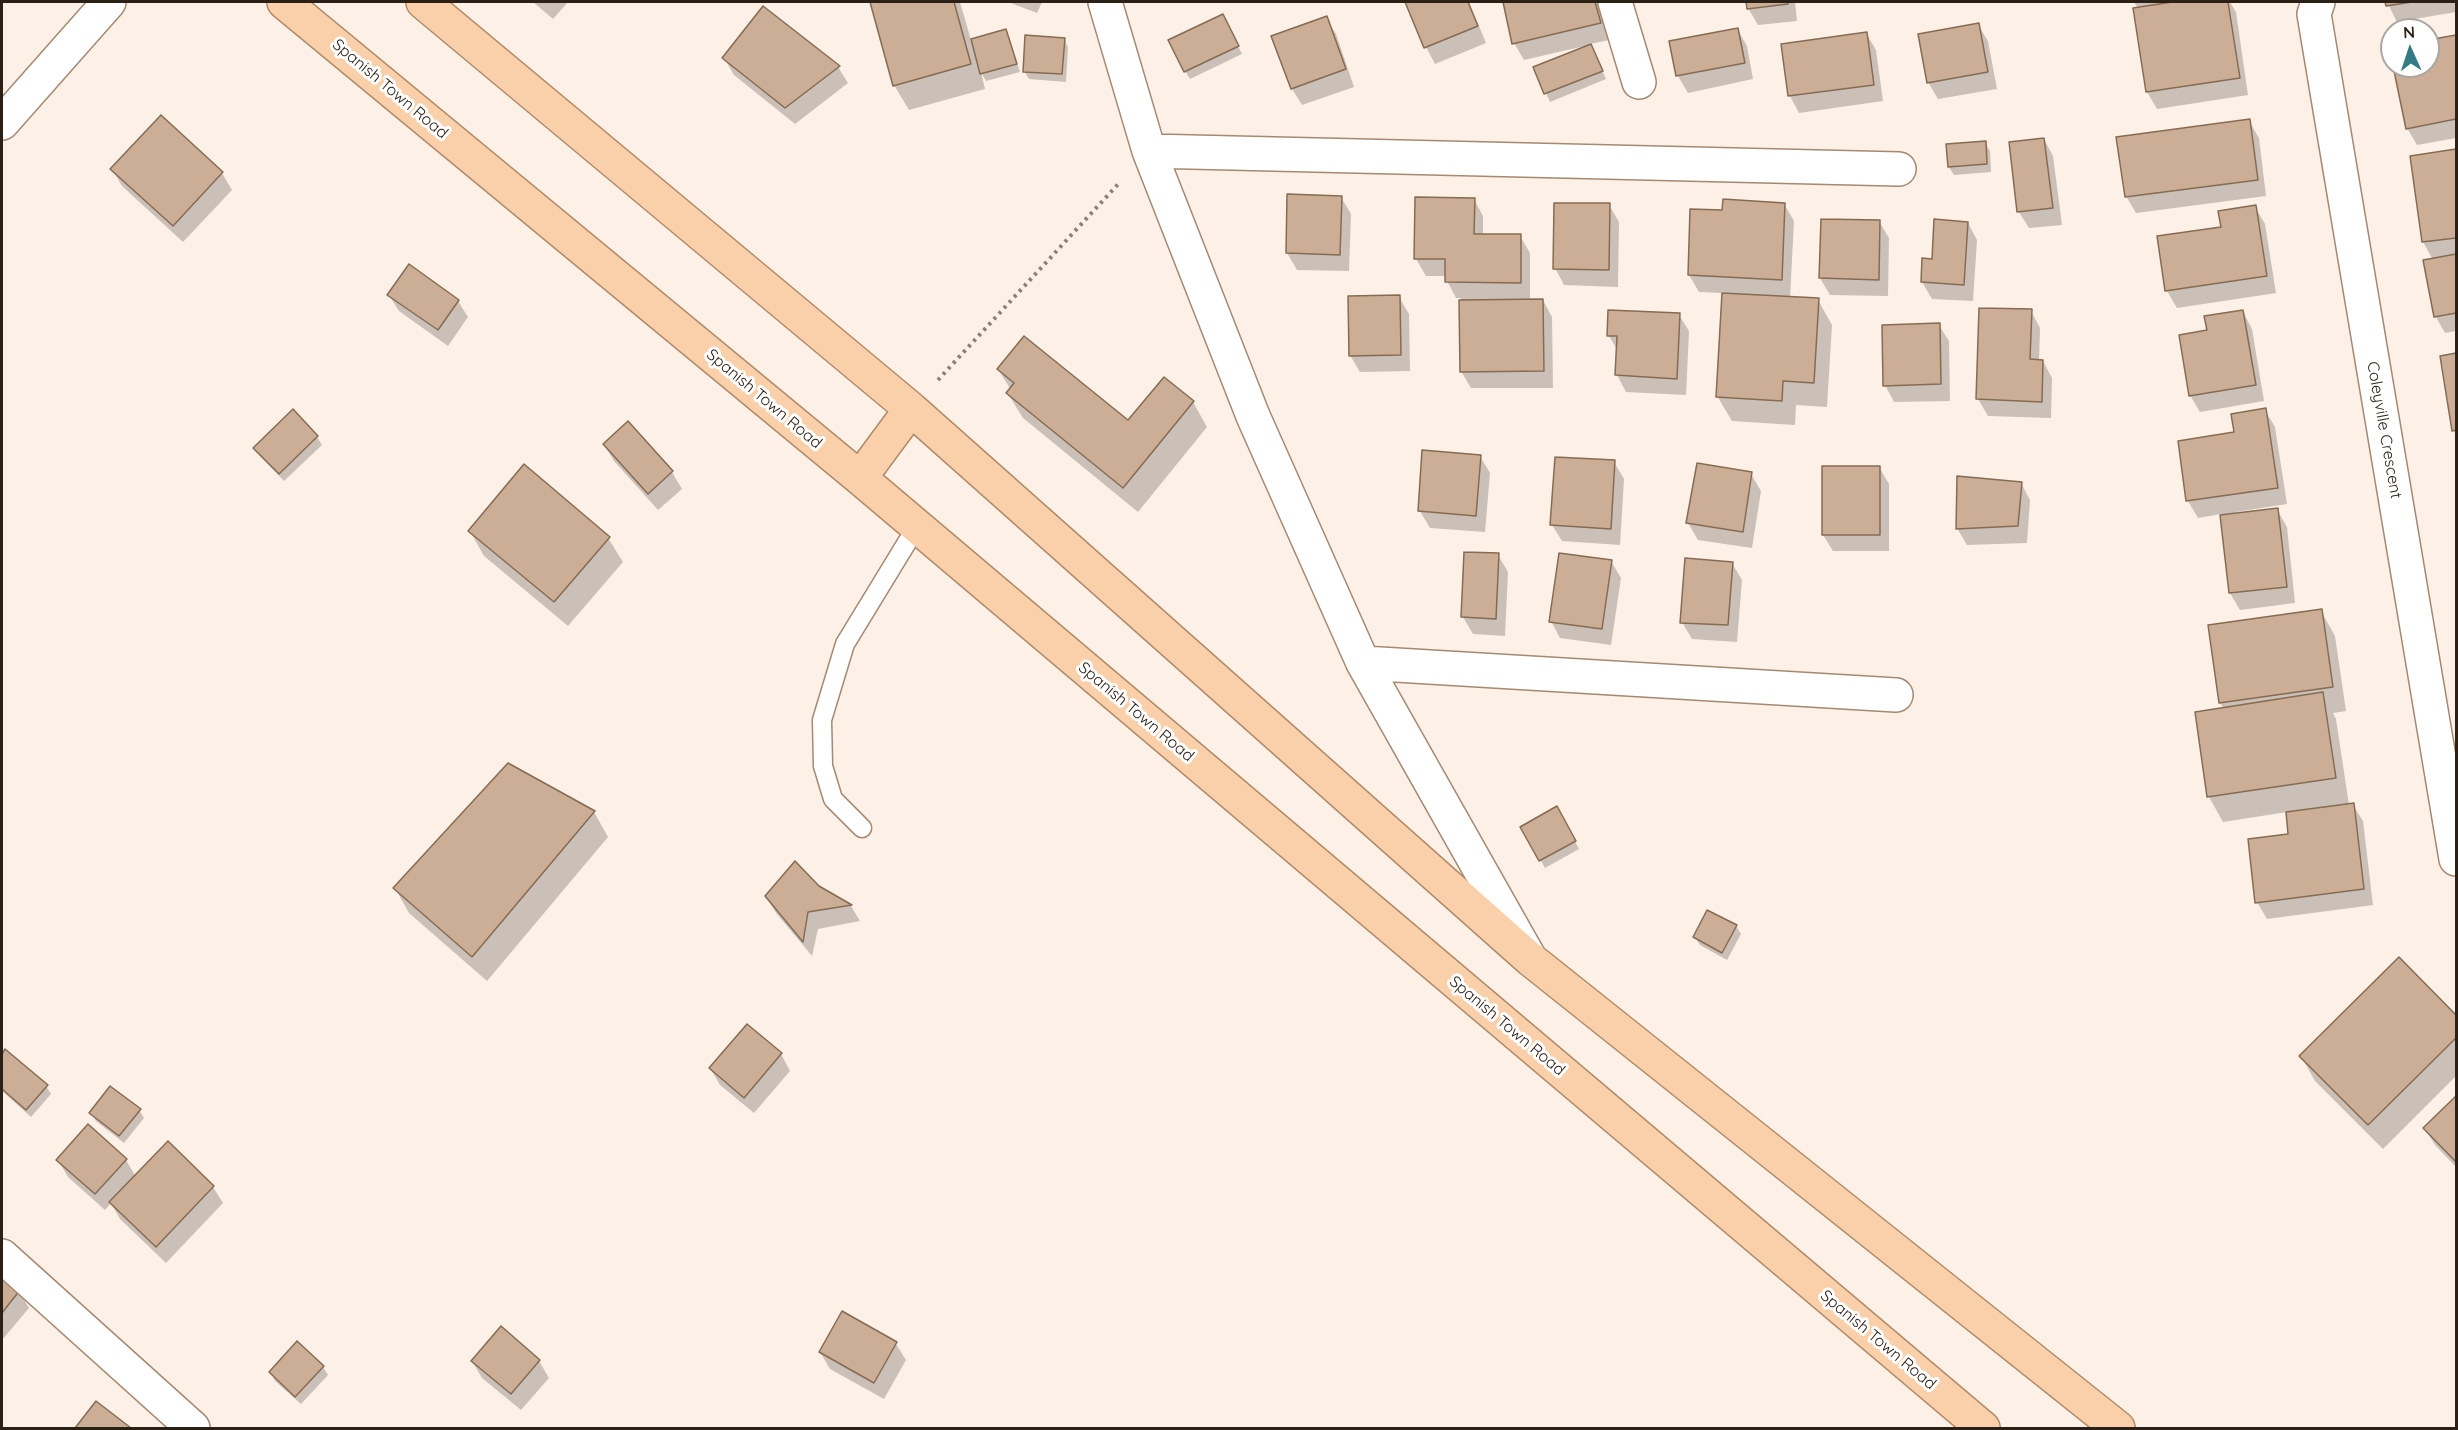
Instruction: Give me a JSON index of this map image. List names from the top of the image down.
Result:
{
  "streets": {
    "highway": ["Spanish Town Road"],
    "street": ["Coleyville Crescent"]
  },
  "north": "top"
}
